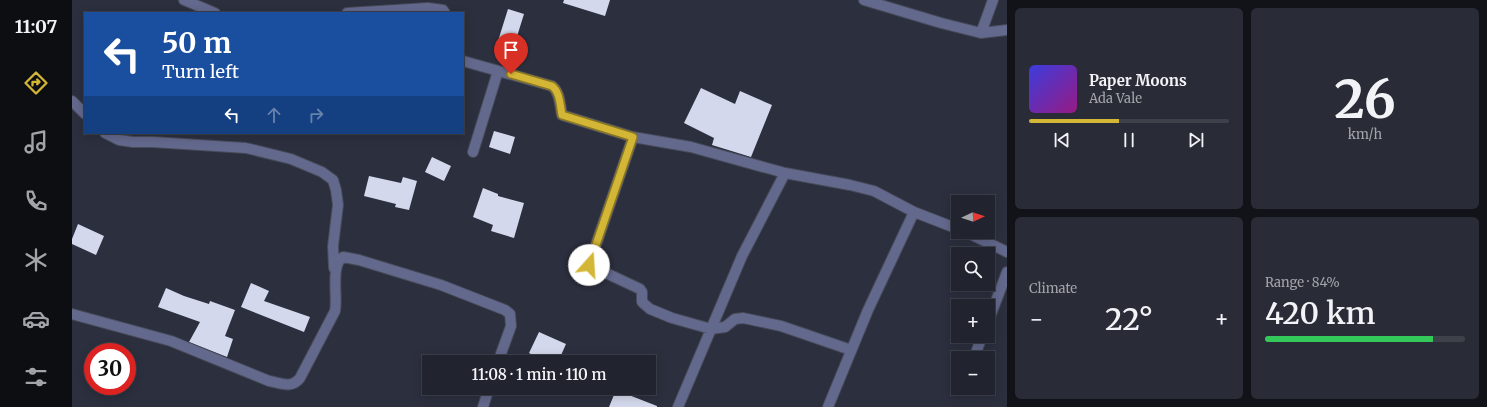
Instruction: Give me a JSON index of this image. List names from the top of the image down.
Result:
{
  "north": "right",
  "page": {
    "tabs": "11:07",
    "tile": [
      ["26", "km/h"],
      "Climate",
      ["Range · 84%", "420 km"]
    ],
    "turn": ["50 m", "Turn left"],
    "song": ["Paper Moons", "Ada Vale"],
    "map_buttons": ["+", "−"],
    "heat": ["−", "22°", "+"],
    "limit": "30",
    "trip": "11:08 · 1 min · 110 m"
  }
}
